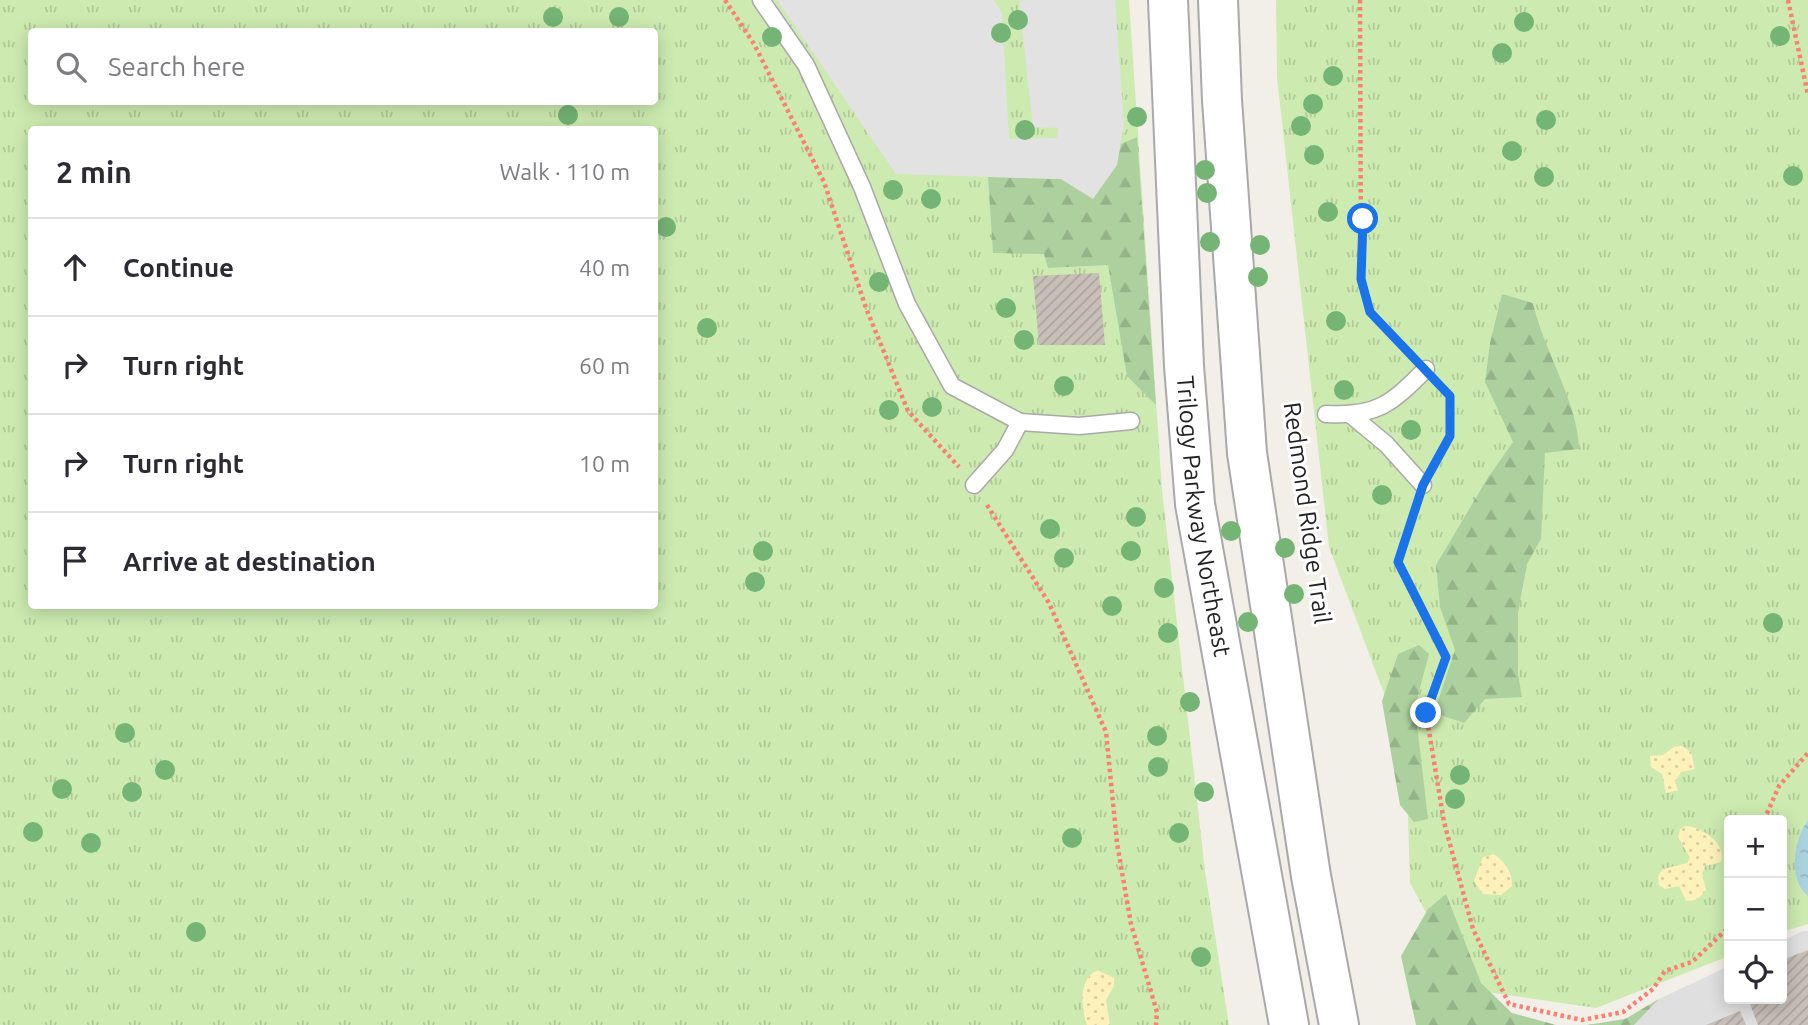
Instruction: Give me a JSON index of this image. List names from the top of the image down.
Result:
{
  "streets": {
    "street": ["Trilogy Parkway Northeast"]
  },
  "page": {
    "search": "Search here",
    "heading": ["2 min", "Walk · 110 m"],
    "list": [
      ["Continue", "40 m"],
      ["Turn right", "60 m"],
      ["Turn right", "10 m"],
      "Arrive at destination"
    ],
    "map_buttons": ["+", "−"]
  }
}
